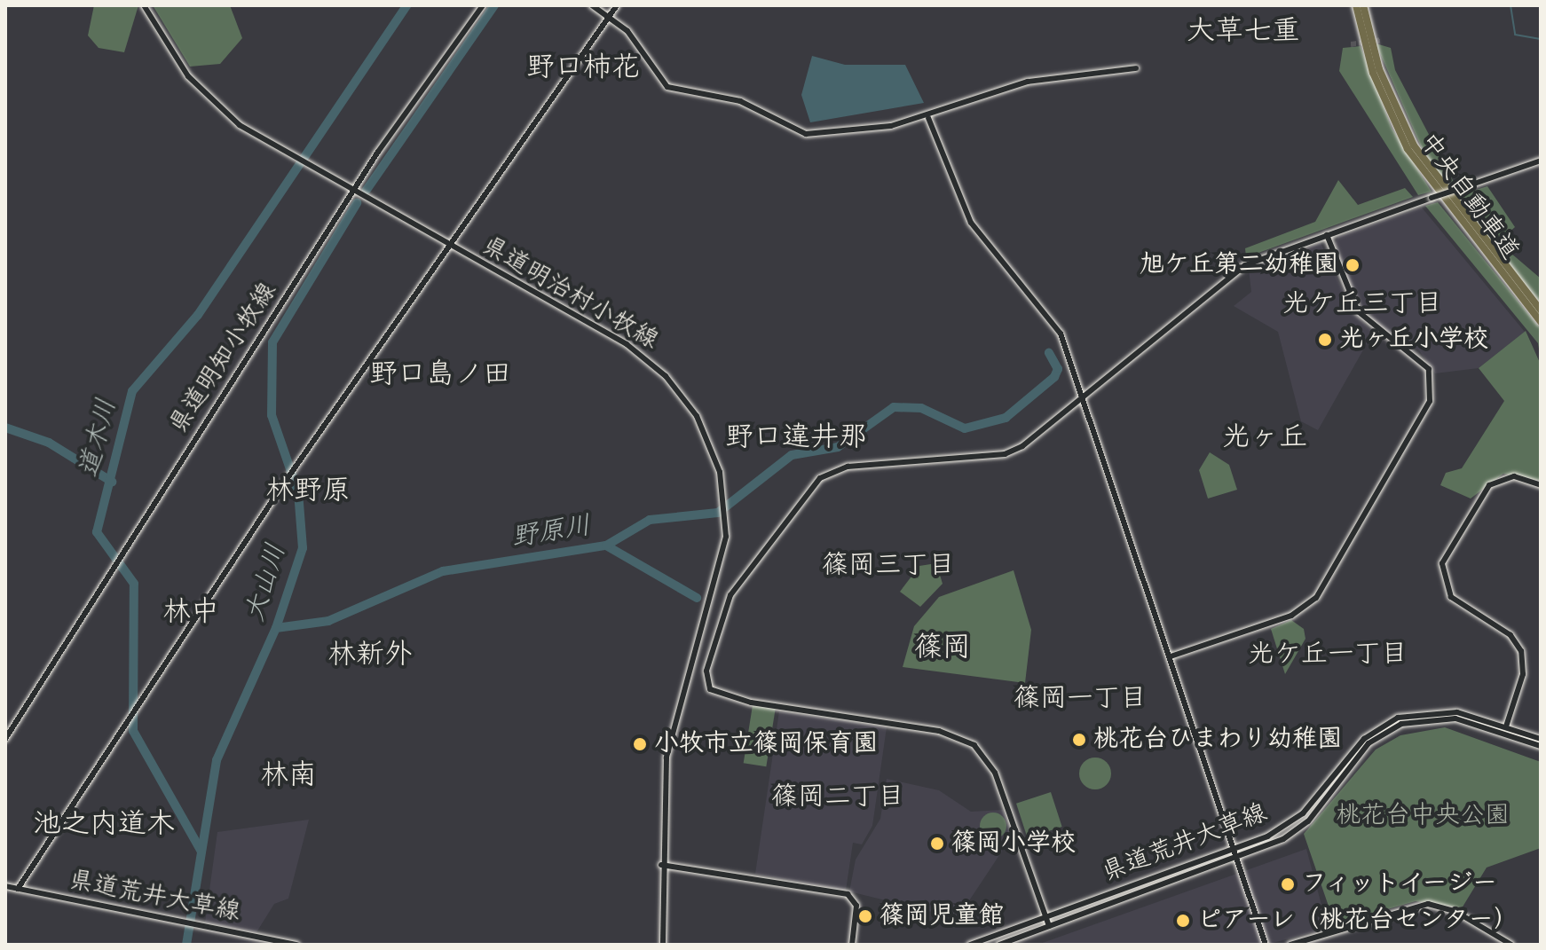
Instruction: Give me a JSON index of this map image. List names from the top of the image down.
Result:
{
  "streets": {
    "highway": ["中央自動車道"],
    "street": ["県道明治村小牧線", "県道明知小牧線", "県道荒井大草線"]
  },
  "crossings": [
    ["県道明治村小牧線", "県道明知小牧線"]
  ],
  "districts": [
    "大草七重",
    "野口柿花",
    "光ケ丘三丁目",
    "野口島ノ田",
    "野口違井那",
    "光ヶ丘",
    "林野原",
    "篠岡三丁目",
    "林中",
    "篠岡",
    "林新外",
    "光ケ丘一丁目",
    "篠岡一丁目",
    "林南",
    "篠岡二丁目",
    "池之内道木"
  ],
  "water": ["道木川", "野原川", "大山川"],
  "parks": ["桃花台中央公園"],
  "places": [
    "旭ケ丘第二幼稚園",
    "光ヶ丘小学校",
    "桃花台ひまわり幼稚園",
    "小牧市立篠岡保育園",
    "篠岡小学校",
    "フィットイージー",
    "篠岡児童館",
    "ピアーレ（桃花台センター）"
  ]
}
